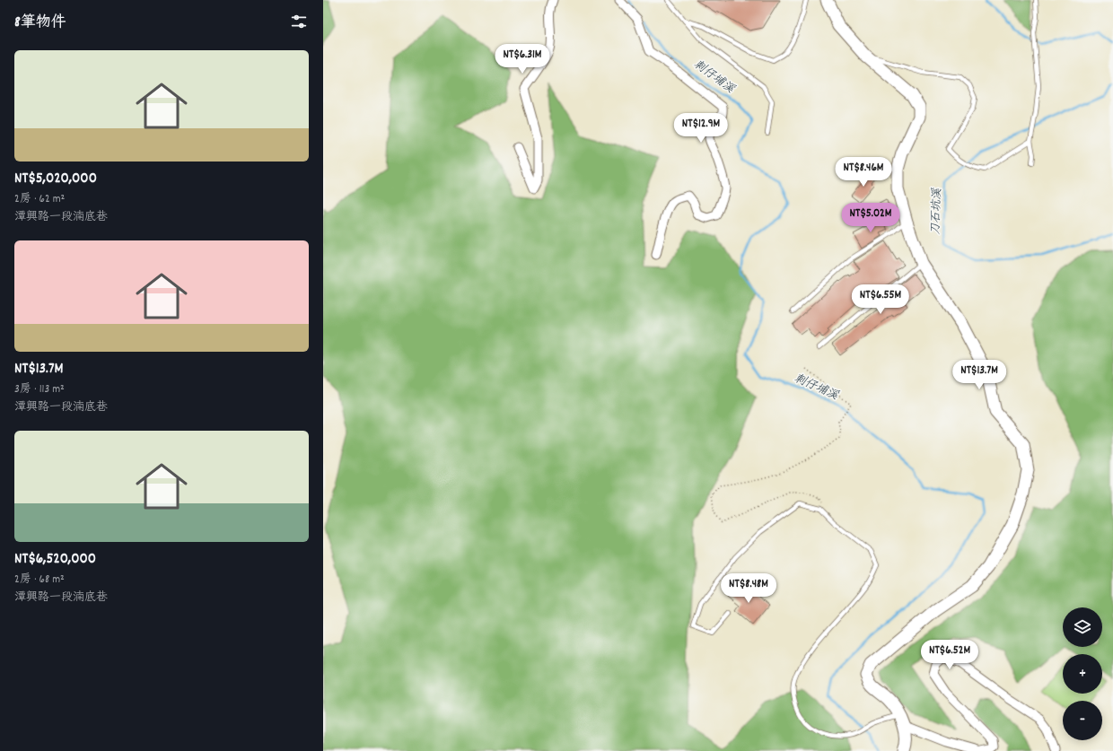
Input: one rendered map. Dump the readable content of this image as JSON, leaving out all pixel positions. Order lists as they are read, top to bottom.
{
  "water": ["刺仔埔溪", "刀石坑溪"],
  "page": {
    "heading": "8筆物件",
    "list": [
      {
        "name": "NT$5,020,000",
        "note": "2房 · 62 m² · 潭興路一段湳底巷"
      },
      {
        "name": "NT$13.7M",
        "note": "3房 · 113 m² · 潭興路一段湳底巷"
      },
      {
        "name": "NT$6,520,000",
        "note": "2房 · 68 m² · 潭興路一段湳底巷"
      }
    ],
    "price": [
      "NT$6.31M",
      "NT$12.9M",
      "NT$8.46M",
      "NT$5.02M",
      "NT$6.55M",
      "NT$13.7M",
      "NT$8.48M",
      "NT$6.52M"
    ],
    "map_buttons": ["+", "−"]
  }
}
